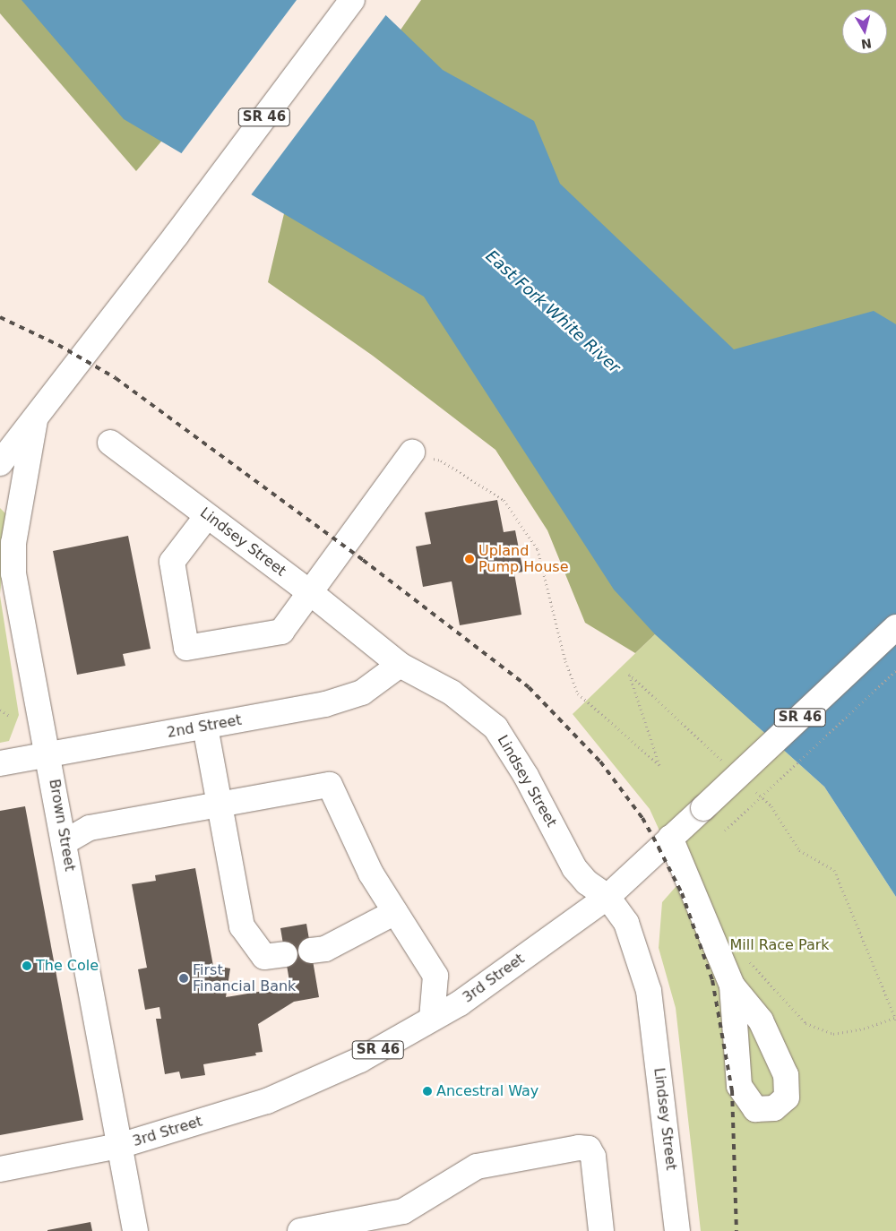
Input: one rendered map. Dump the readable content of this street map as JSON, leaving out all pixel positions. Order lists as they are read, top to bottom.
{
  "streets": {
    "main road": [
      "SR 46",
      "Lindsey Street",
      "2nd Street",
      "Brown Street",
      "3rd Street"
    ]
  },
  "crossings": [
    ["SR 46", "Brown Street"],
    ["Lindsey Street", "2nd Street"],
    ["Lindsey Street", "3rd Street"],
    ["2nd Street", "Brown Street"],
    ["Brown Street", "3rd Street"]
  ],
  "water": ["East Fork White River"],
  "parks": ["Mill Race Park"],
  "places": [
    "Upland Pump House",
    "The Cole",
    "First Financial Bank",
    "Ancestral Way"
  ],
  "north": "bottom"
}
